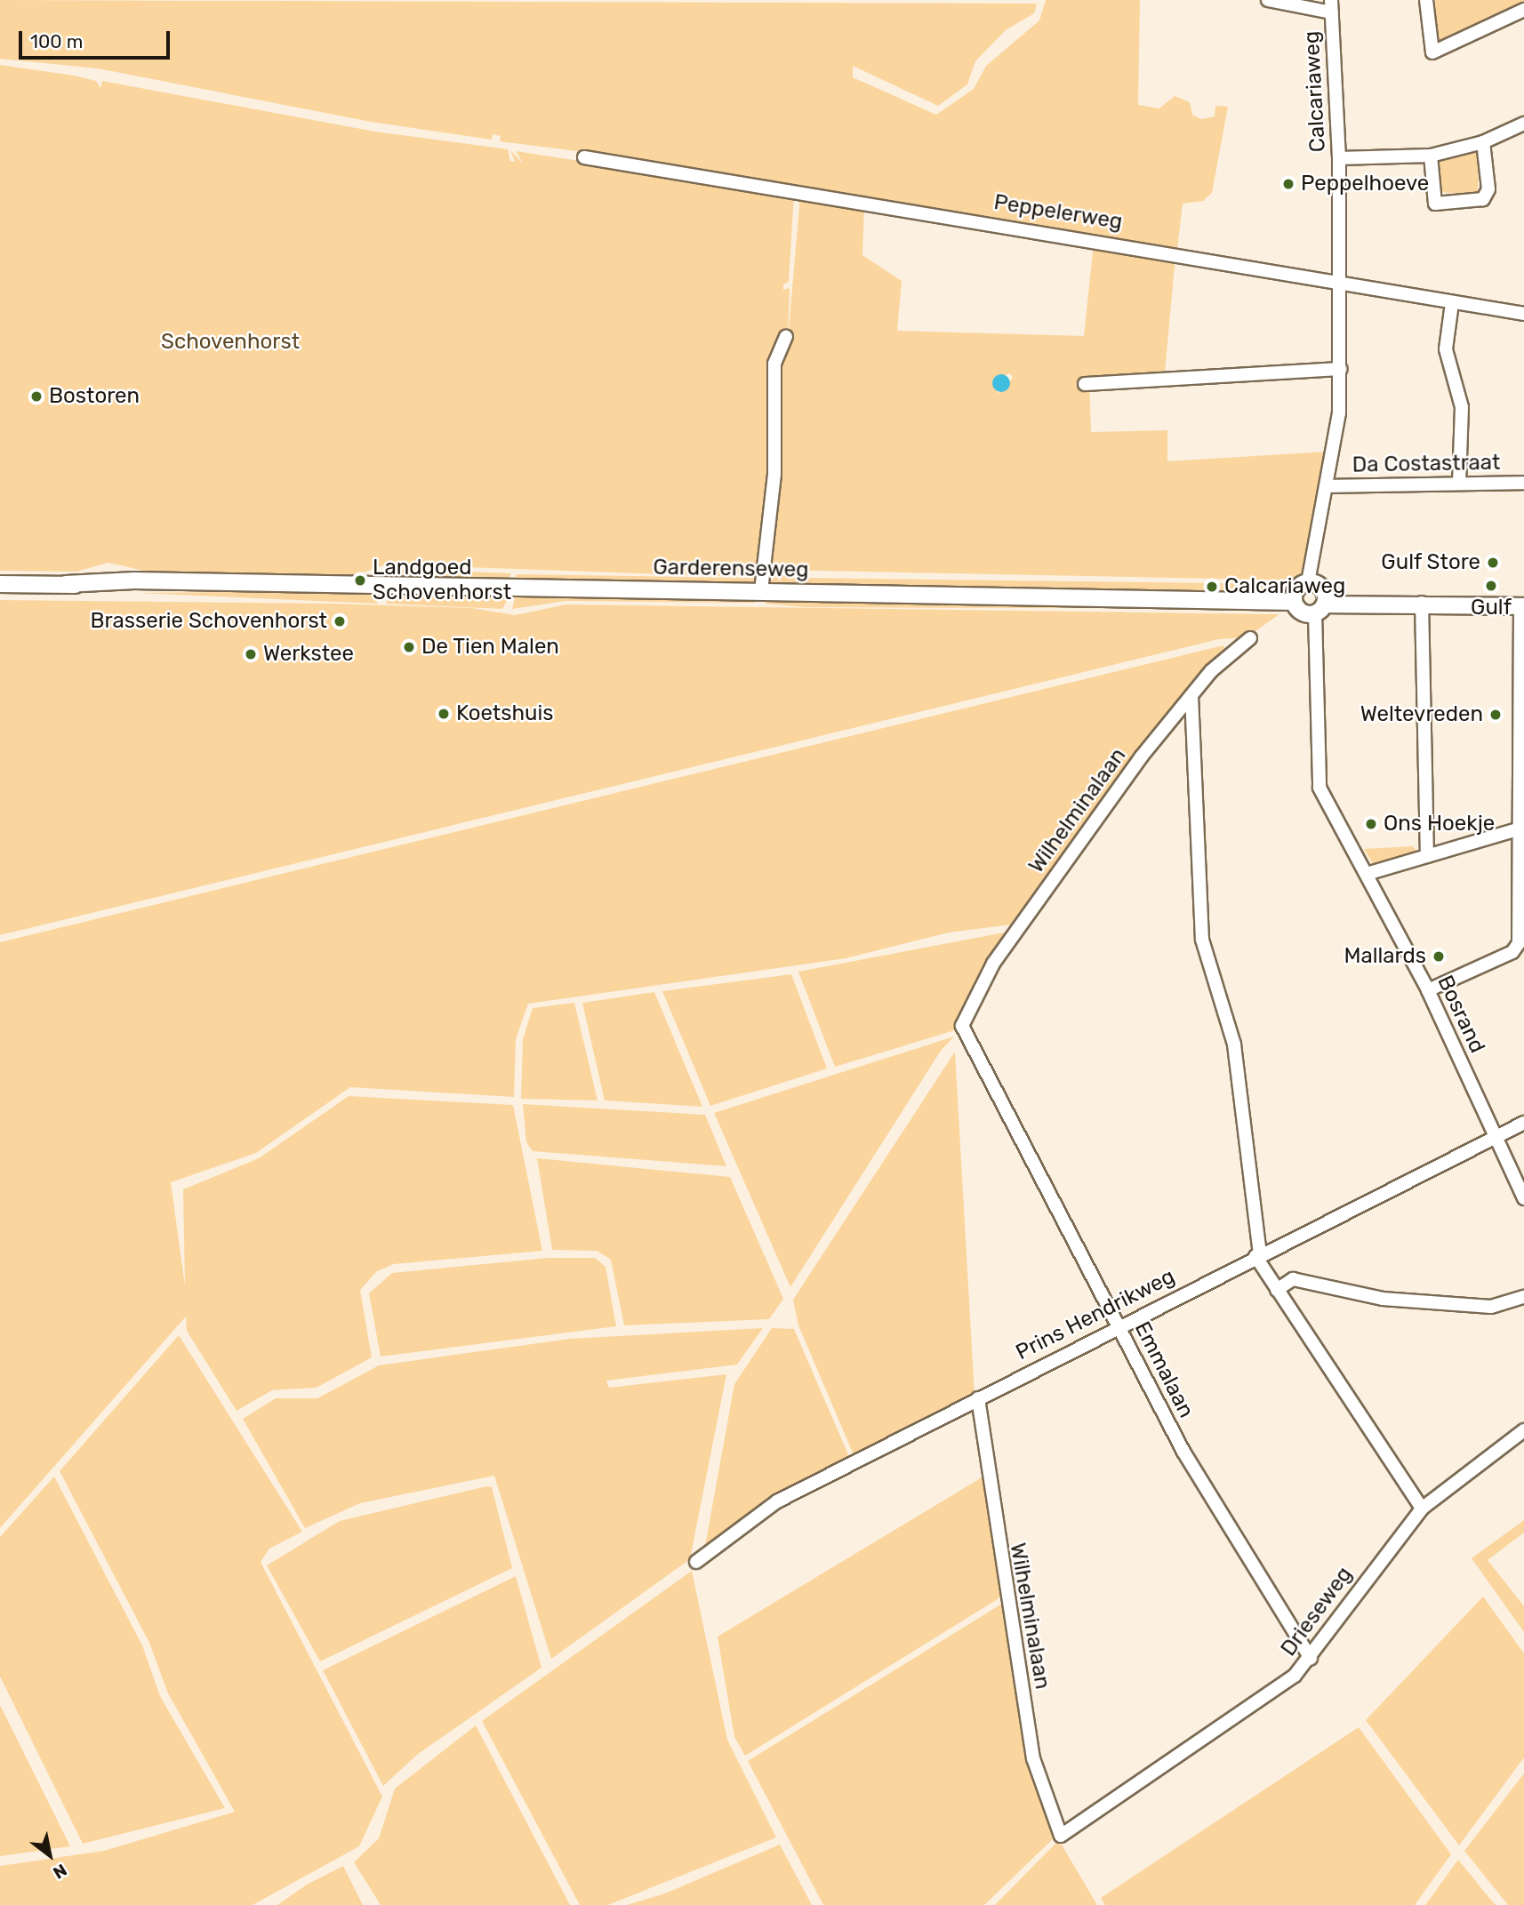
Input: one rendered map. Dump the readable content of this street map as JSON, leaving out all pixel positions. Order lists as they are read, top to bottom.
{
  "streets": {
    "main road": ["Garderenseweg"],
    "street": [
      "Calcariaweg",
      "Peppelerweg",
      "Da Costastraat",
      "Wilhelminalaan",
      "Bosrand",
      "Prins Hendrikweg",
      "Emmalaan",
      "Drieseweg"
    ]
  },
  "crossings": [
    ["Calcariaweg", "Peppelerweg"],
    ["Calcariaweg", "Da Costastraat"],
    ["Calcariaweg", "Bosrand"],
    ["Wilhelminalaan", "Prins Hendrikweg"],
    ["Wilhelminalaan", "Emmalaan"],
    ["Wilhelminalaan", "Drieseweg"],
    ["Bosrand", "Prins Hendrikweg"],
    ["Prins Hendrikweg", "Emmalaan"],
    ["Emmalaan", "Drieseweg"]
  ],
  "parks": ["Schovenhorst"],
  "places": [
    "Peppelhoeve",
    "Bostoren",
    "Gulf Store",
    "Landgoed Schovenhorst",
    "Gulf",
    "Calcariaweg",
    "Brasserie Schovenhorst",
    "De Tien Malen",
    "Werkstee",
    "Koetshuis",
    "Weltevreden",
    "Ons Hoekje",
    "Mallards"
  ],
  "scale_bar": "100 m",
  "north": "bottom right"
}
